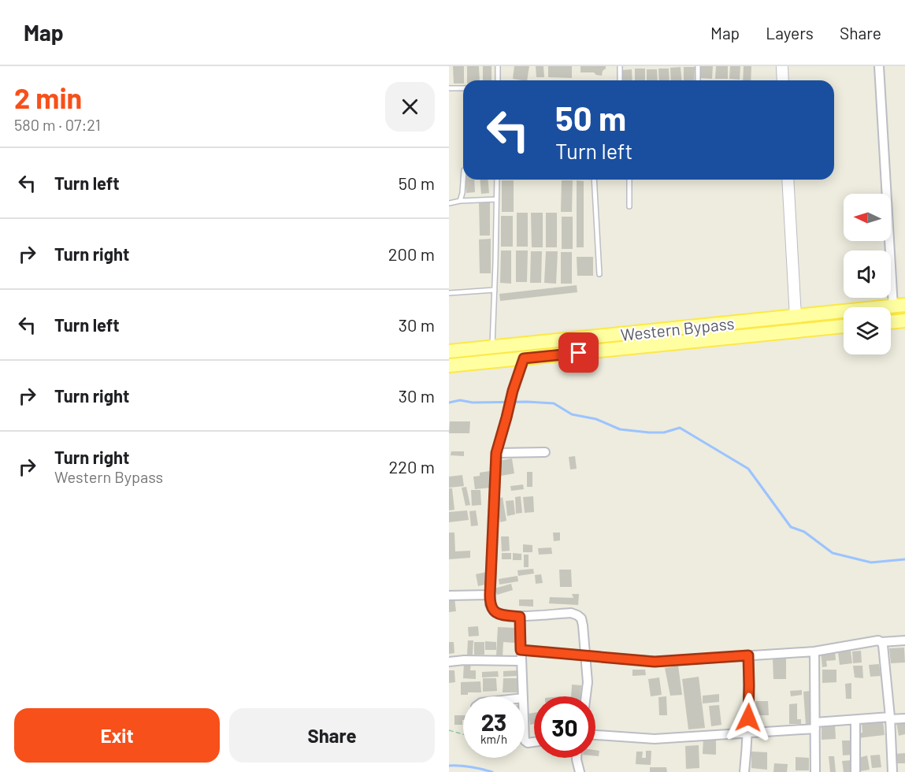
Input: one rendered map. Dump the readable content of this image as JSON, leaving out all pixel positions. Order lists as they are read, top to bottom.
{
  "streets": {
    "main road": ["Western Bypass"]
  },
  "north": "left",
  "page": {
    "header": "Map",
    "nav": ["Map", "Layers", "Share"],
    "heading": ["2 min", "580 m · 07:21"],
    "turn": ["50 m", "Turn left"],
    "list": [
      {
        "name": "Turn left",
        "value": "50 m"
      },
      {
        "name": "Turn right",
        "value": "200 m"
      },
      {
        "name": "Turn left",
        "value": "30 m"
      },
      {
        "name": "Turn right",
        "value": "30 m"
      },
      {
        "name": "Turn right",
        "note": "Western Bypass",
        "value": "220 m"
      }
    ],
    "speed": "23 km/h",
    "limit": "30",
    "buttons": ["Exit", "Share"]
  }
}
